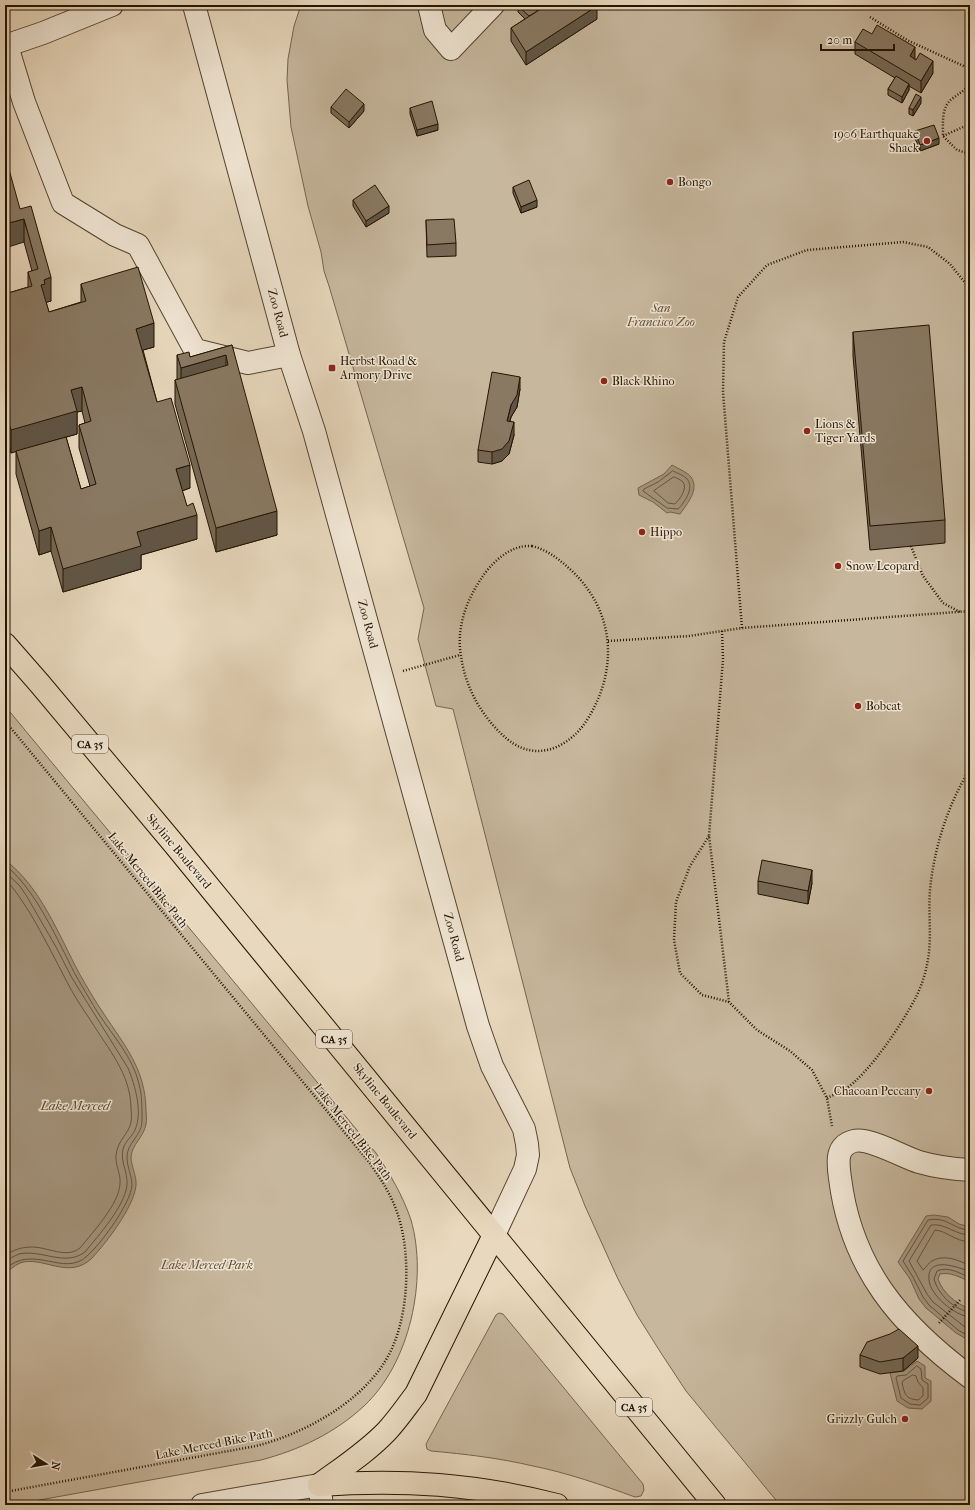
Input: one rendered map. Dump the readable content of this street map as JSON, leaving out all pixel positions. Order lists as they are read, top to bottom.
{
  "streets": {
    "main road": ["CA 35", "Skyline Boulevard"],
    "street": ["Zoo Road"],
    "path": ["Lake Merced Bike Path"]
  },
  "crossings": [
    ["Zoo Road", "Skyline Boulevard"]
  ],
  "water": ["Lake Merced"],
  "parks": ["San Francisco Zoo", "Lake Merced Park"],
  "places": {
    "other": [
      "1906 Earthquake Shack",
      "Bongo",
      "Black Rhino",
      "Lions & Tiger Yards",
      "Hippo",
      "Snow Leopard",
      "Bobcat",
      "Chacoan Peccary",
      "Grizzly Gulch"
    ],
    "transit": ["Herbst Road & Armory Drive"]
  },
  "scale_bar": "20 m",
  "north": "right"
}
